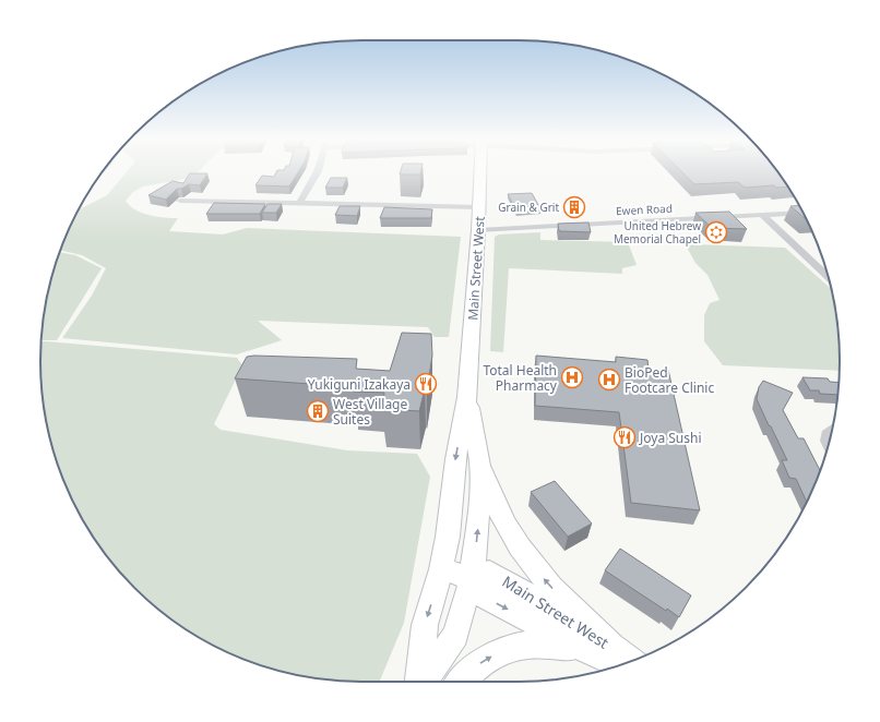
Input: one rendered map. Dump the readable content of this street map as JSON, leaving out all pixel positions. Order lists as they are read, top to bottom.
{
  "streets": {
    "main road": ["Main Street West"],
    "street": ["Ewen Road"]
  },
  "crossings": [
    ["Ewen Road", "Main Street West"]
  ],
  "places": {
    "building": ["Grain & Grit", "West Village Suites"],
    "synagogue": ["United Hebrew Memorial Chapel"],
    "hospital": ["Total Health Pharmacy", "BioPed Footcare Clinic"],
    "restaurant": ["Yukiguni Izakaya", "Joya Sushi"]
  }
}
